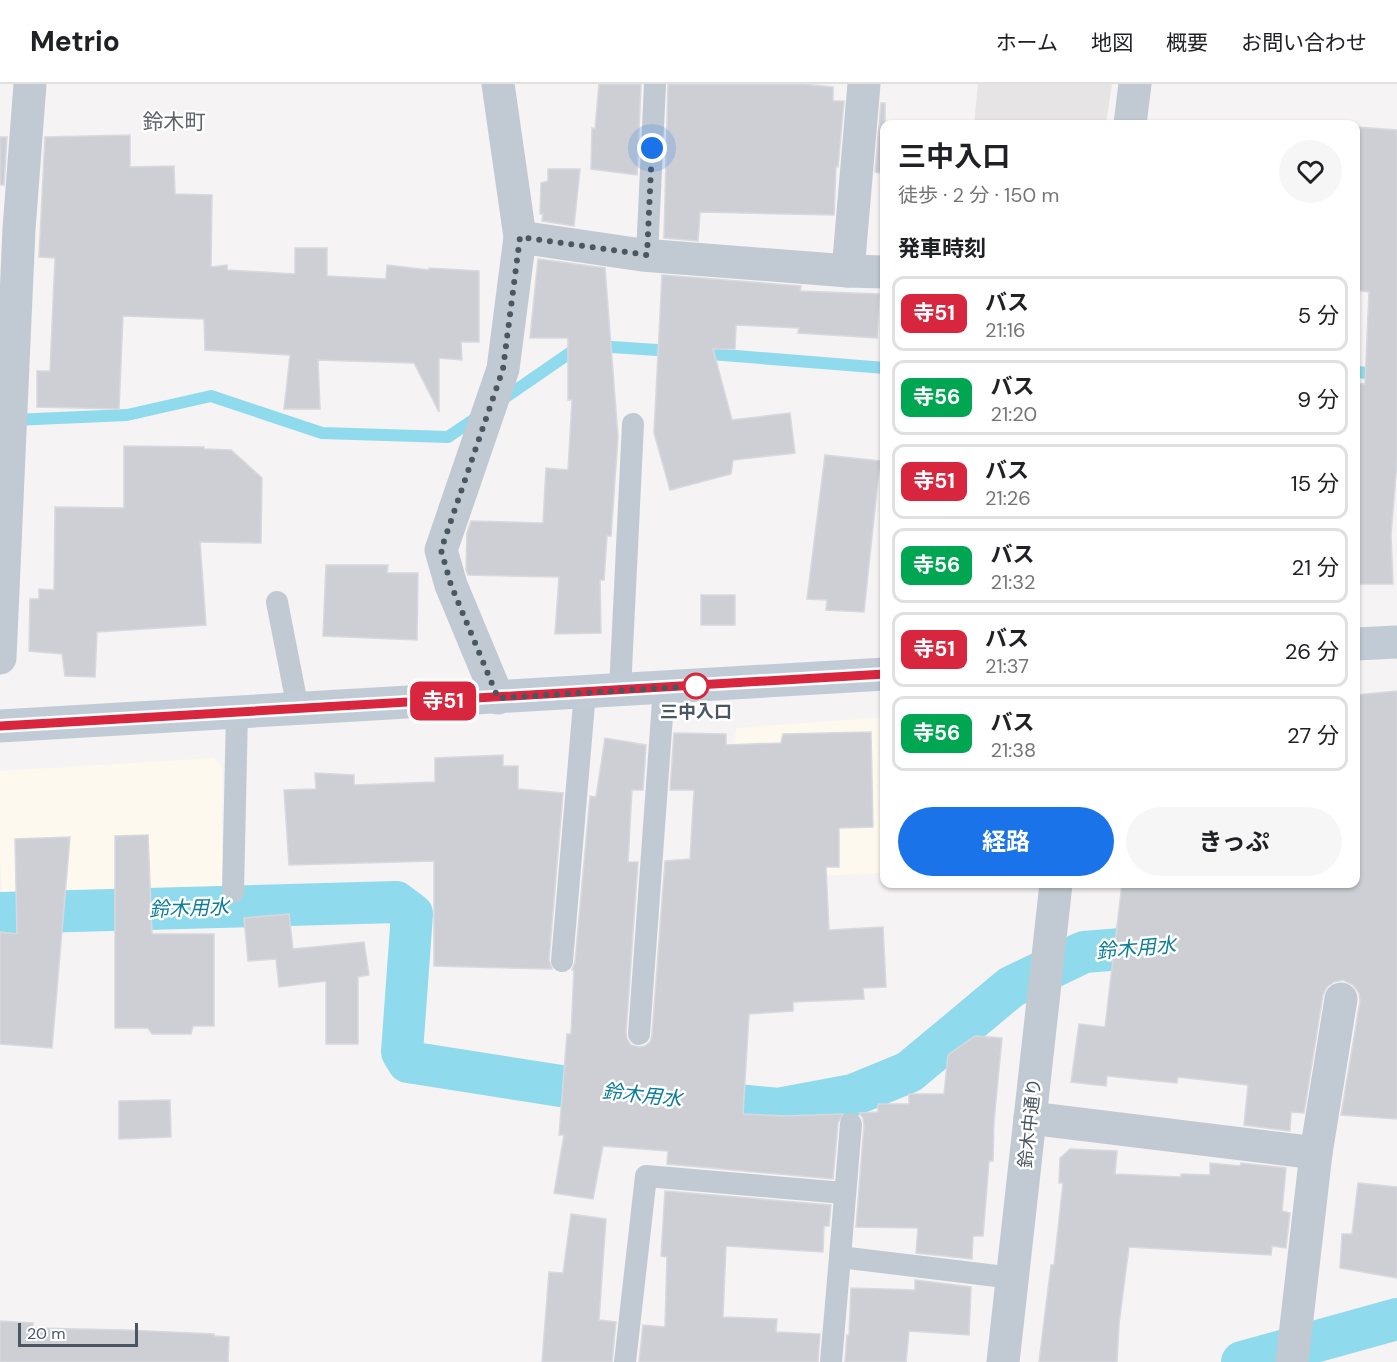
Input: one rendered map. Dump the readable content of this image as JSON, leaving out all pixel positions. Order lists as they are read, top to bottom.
{
  "streets": {
    "street": ["鈴木中通り"]
  },
  "districts": ["鈴木町"],
  "water": ["鈴木用水"],
  "places": ["三中入口"],
  "lines": ["bus line 寺51"],
  "scale_bar": "20 m",
  "page": {
    "header": "Metrio",
    "nav": [
      "ホーム",
      "地図",
      "概要",
      "お問い合わせ"
    ],
    "on_map": "寺51",
    "heading": [
      ["三中入口", "徒歩 · 2 分 · 150 m"],
      "発車時刻"
    ],
    "list": [
      {
        "mark": "寺51",
        "name": "バス",
        "note": "21:16",
        "value": "5 分"
      },
      {
        "mark": "寺56",
        "name": "バス",
        "note": "21:20",
        "value": "9 分"
      },
      {
        "mark": "寺51",
        "name": "バス",
        "note": "21:26",
        "value": "15 分"
      },
      {
        "mark": "寺56",
        "name": "バス",
        "note": "21:32",
        "value": "21 分"
      },
      {
        "mark": "寺51",
        "name": "バス",
        "note": "21:37",
        "value": "26 分"
      },
      {
        "mark": "寺56",
        "name": "バス",
        "note": "21:38",
        "value": "27 分"
      }
    ],
    "buttons": ["経路", "きっぷ"],
    "scale": "20 m"
  }
}
